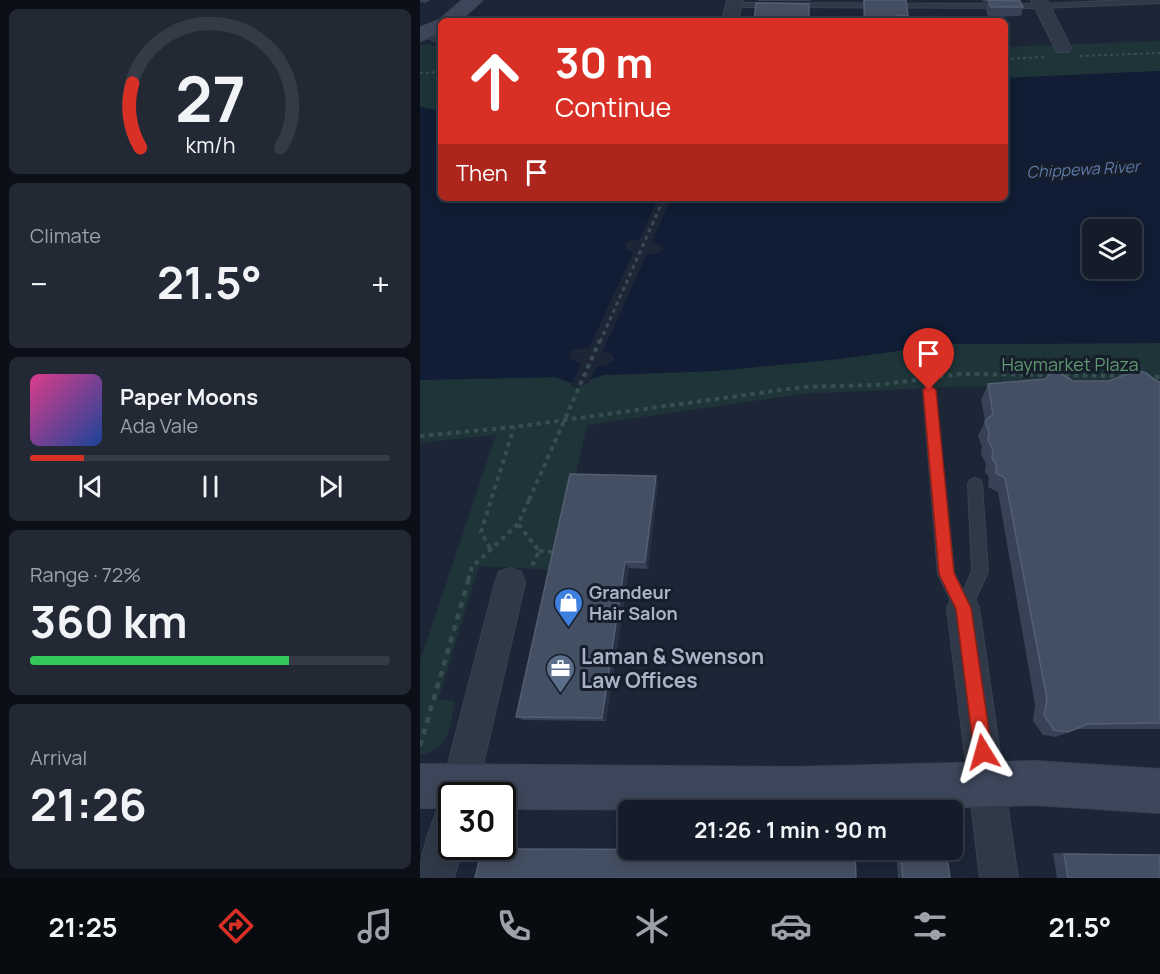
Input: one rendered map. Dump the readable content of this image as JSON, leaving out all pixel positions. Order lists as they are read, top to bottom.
{
  "water": ["Chippewa River"],
  "parks": ["Haymarket Plaza"],
  "places": {
    "shop": ["Grandeur Hair Salon"],
    "office": ["Laman & Swenson Law Offices"]
  },
  "page": {
    "turn": ["30 m", "Continue"],
    "then": "Then",
    "tile": [
      "Climate",
      ["Range · 72%", "360 km"],
      ["Arrival", "21:26"]
    ],
    "heat": ["−", "21.5°", "+"],
    "song": ["Paper Moons", "Ada Vale"],
    "limit": "30",
    "trip": "21:26 · 1 min · 90 m",
    "tabs": ["21:25", "21.5°"],
    "gauge": ["27", "km/h"]
  }
}
